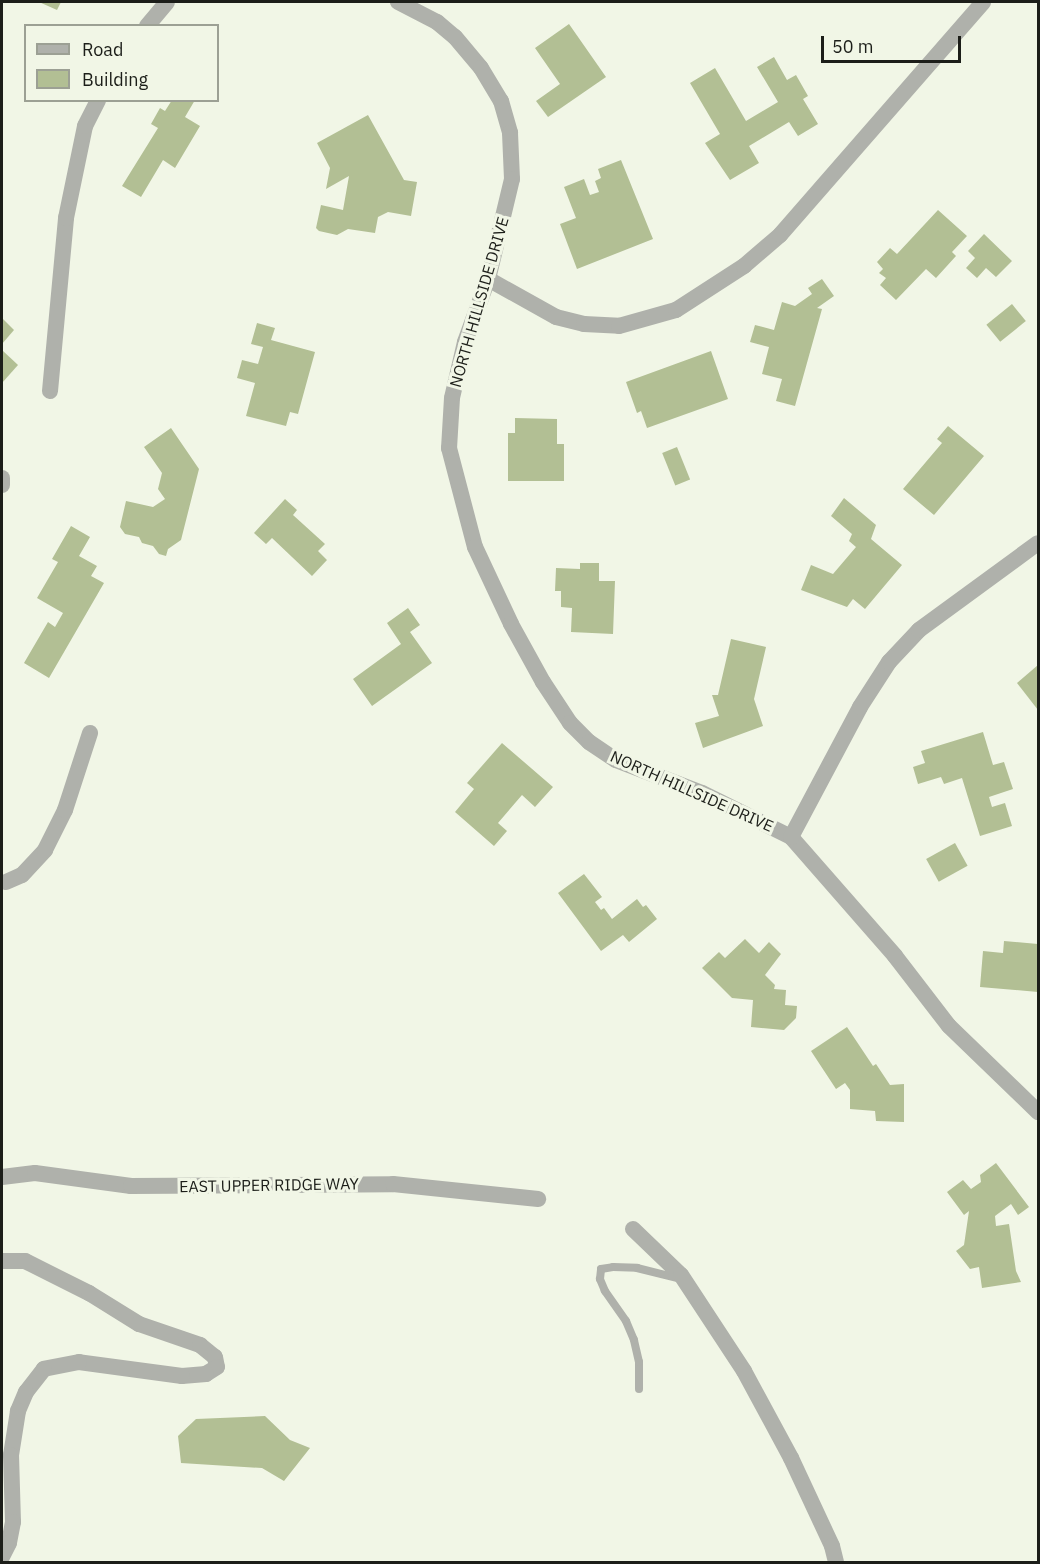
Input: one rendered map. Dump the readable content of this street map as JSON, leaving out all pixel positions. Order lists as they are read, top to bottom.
{
  "streets": {
    "street": ["NORTH HILLSIDE DRIVE", "EAST UPPER RIDGE WAY"]
  },
  "legend": ["Road", "Building"],
  "scale_bar": "50 m"
}
